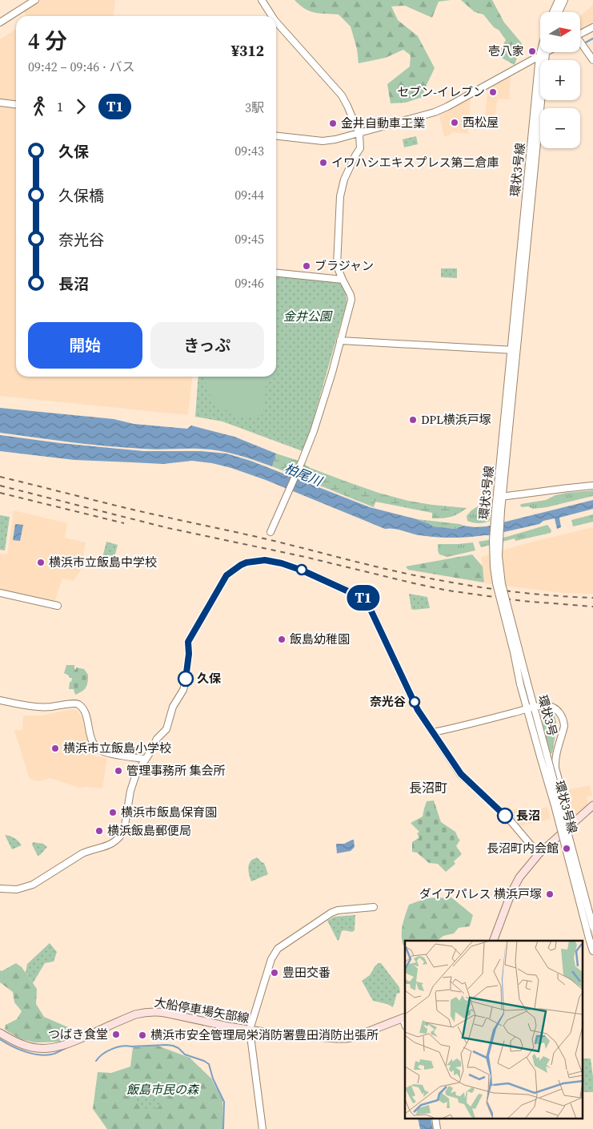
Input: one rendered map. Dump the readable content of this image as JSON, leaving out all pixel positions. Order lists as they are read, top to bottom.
{
  "streets": {
    "main road": ["大船停車場矢部線"],
    "street": ["環状3号線", "環状3号"]
  },
  "crossings": [
    ["環状3号線", "環状3号"]
  ],
  "districts": ["長沼町"],
  "water": ["柏尾川"],
  "parks": ["金井公園", "飯島市民の森"],
  "places": [
    "壱八家",
    "セブン-イレブン",
    "西松屋",
    "金井自動車工業",
    "イワハシエキスプレス第二倉庫",
    "ブラジャン",
    "DPL横浜戸塚",
    "横浜市立飯島中学校",
    "飯島幼稚園",
    "久保",
    "奈光谷",
    "横浜市立飯島小学校",
    "管理事務所 集会所",
    "横浜市飯島保育園",
    "長沼",
    "横浜飯島郵便局",
    "長沼町内会館",
    "ダイアパレス 横浜戸塚",
    "豊田交番",
    "つばき食堂",
    "横浜市安全管理局栄消防署豊田消防出張所"
  ],
  "lines": ["bus line T1"],
  "north": "right",
  "page": {
    "on_map": "T1",
    "map_buttons": ["+", "−"],
    "heading": ["4 分", "09:42 – 09:46 · バス", "¥312"],
    "legs": ["1", "T1", "3駅"],
    "list": [
      {
        "name": "久保",
        "value": "09:43"
      },
      {
        "name": "久保橋",
        "value": "09:44"
      },
      {
        "name": "奈光谷",
        "value": "09:45"
      },
      {
        "name": "長沼",
        "value": "09:46"
      }
    ],
    "buttons": ["開始", "きっぷ"]
  }
}
